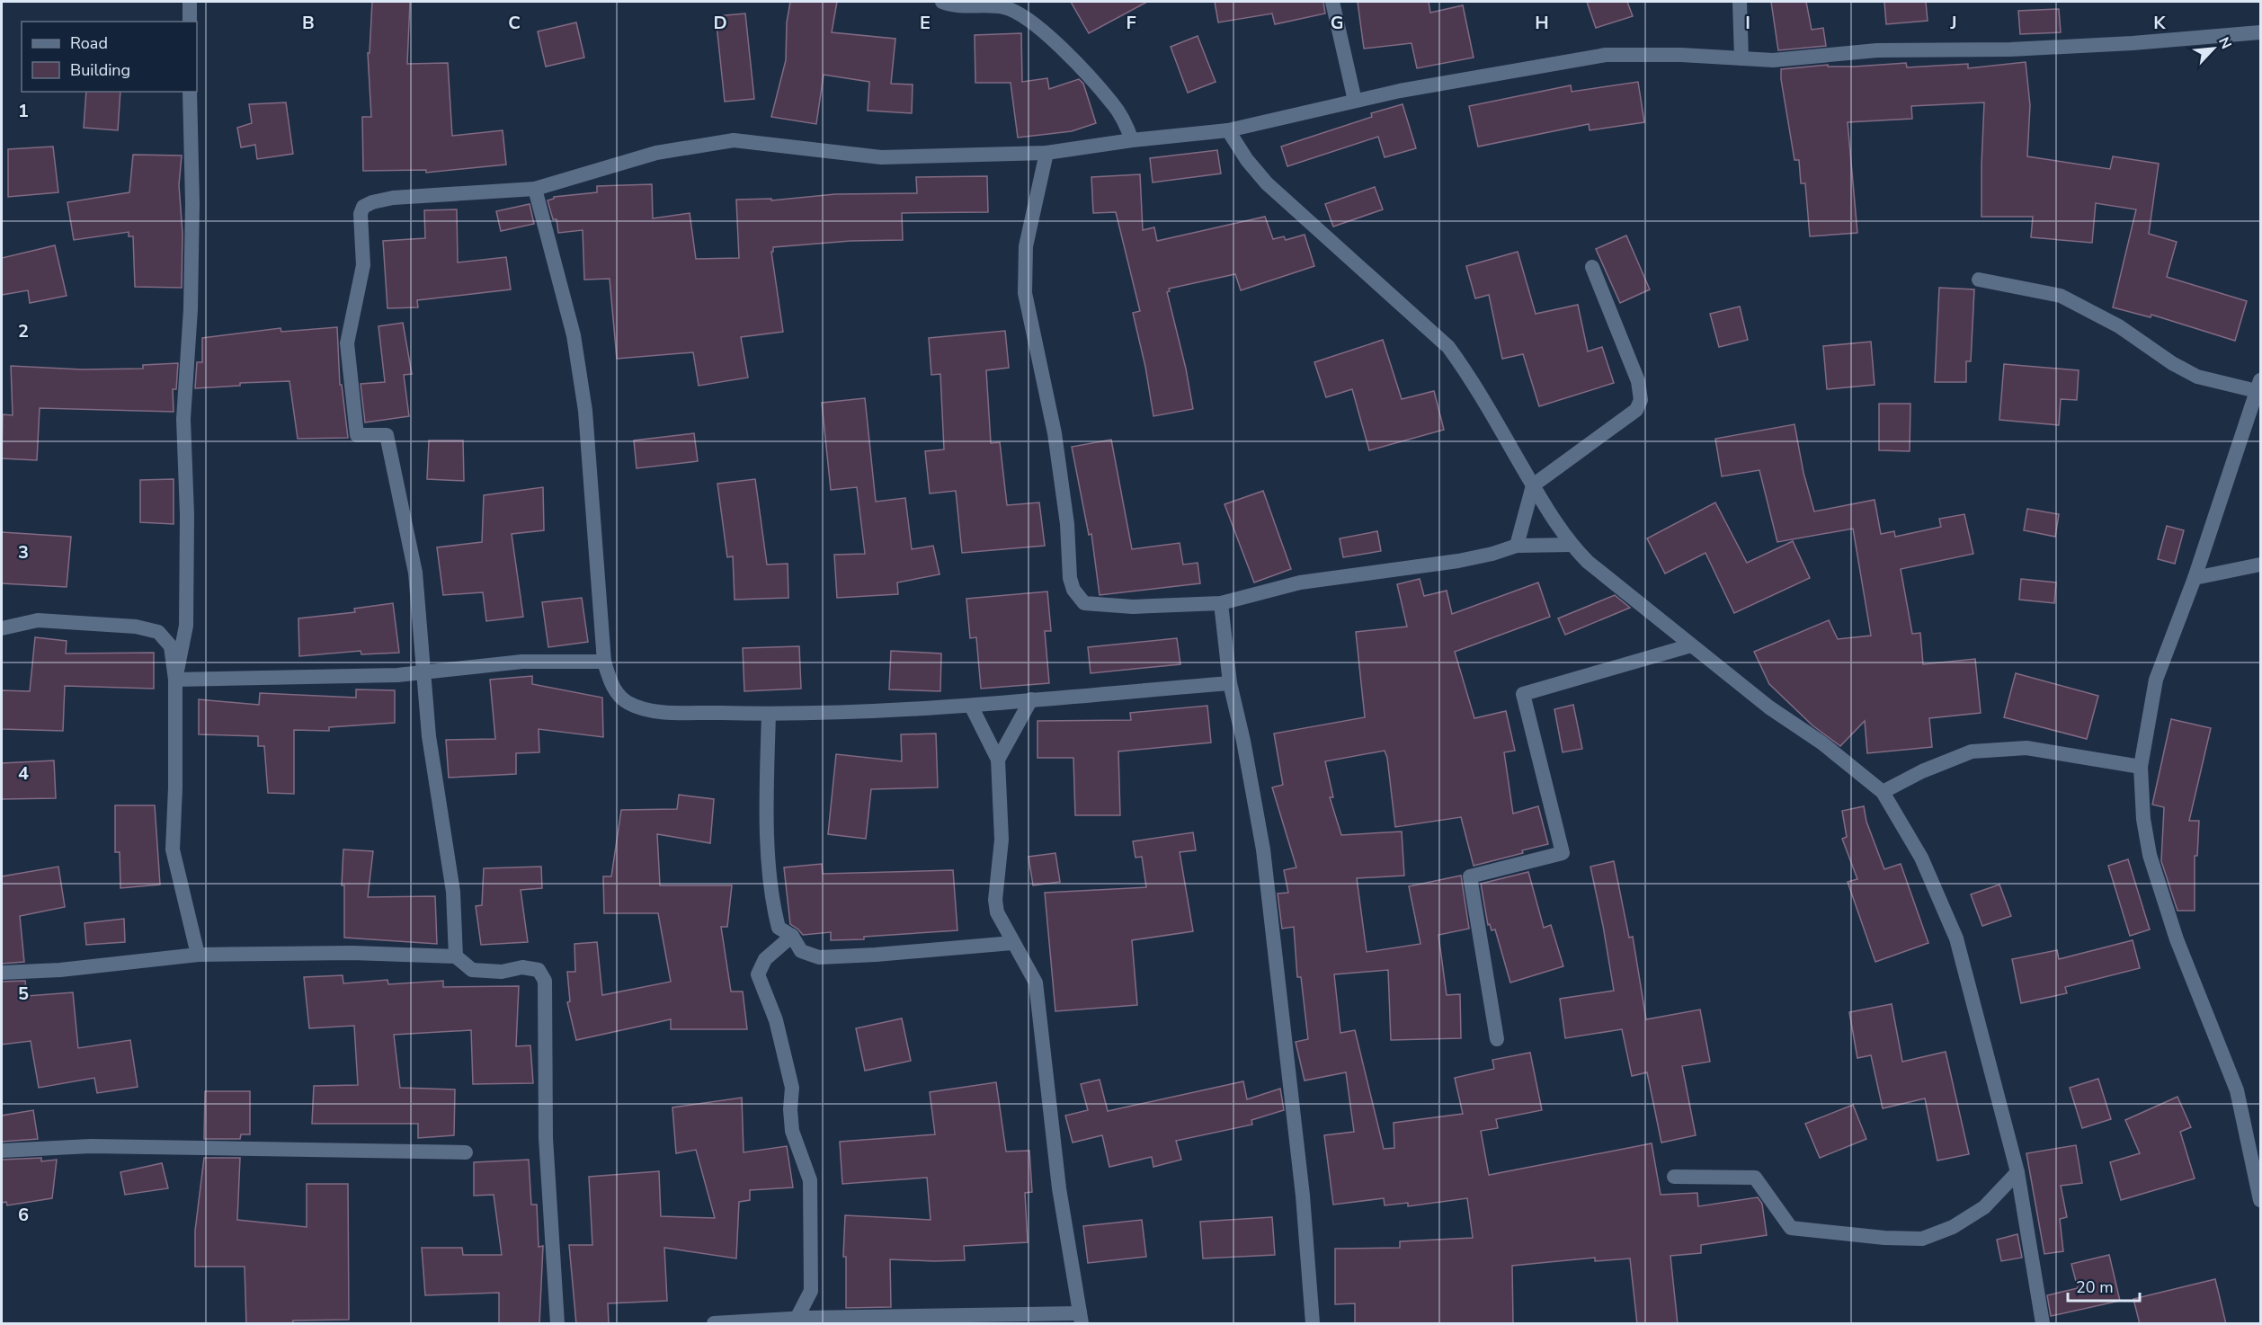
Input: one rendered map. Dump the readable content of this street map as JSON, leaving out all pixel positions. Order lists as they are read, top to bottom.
{
  "legend": ["Road", "Building"],
  "scale_bar": "20 m",
  "north": "top right",
  "grid": {
    "columns": [
      "B",
      "C",
      "D",
      "E",
      "F",
      "G",
      "H",
      "I",
      "J",
      "K"
    ],
    "rows": [
      "1",
      "2",
      "3",
      "4",
      "5",
      "6"
    ]
  }
}
